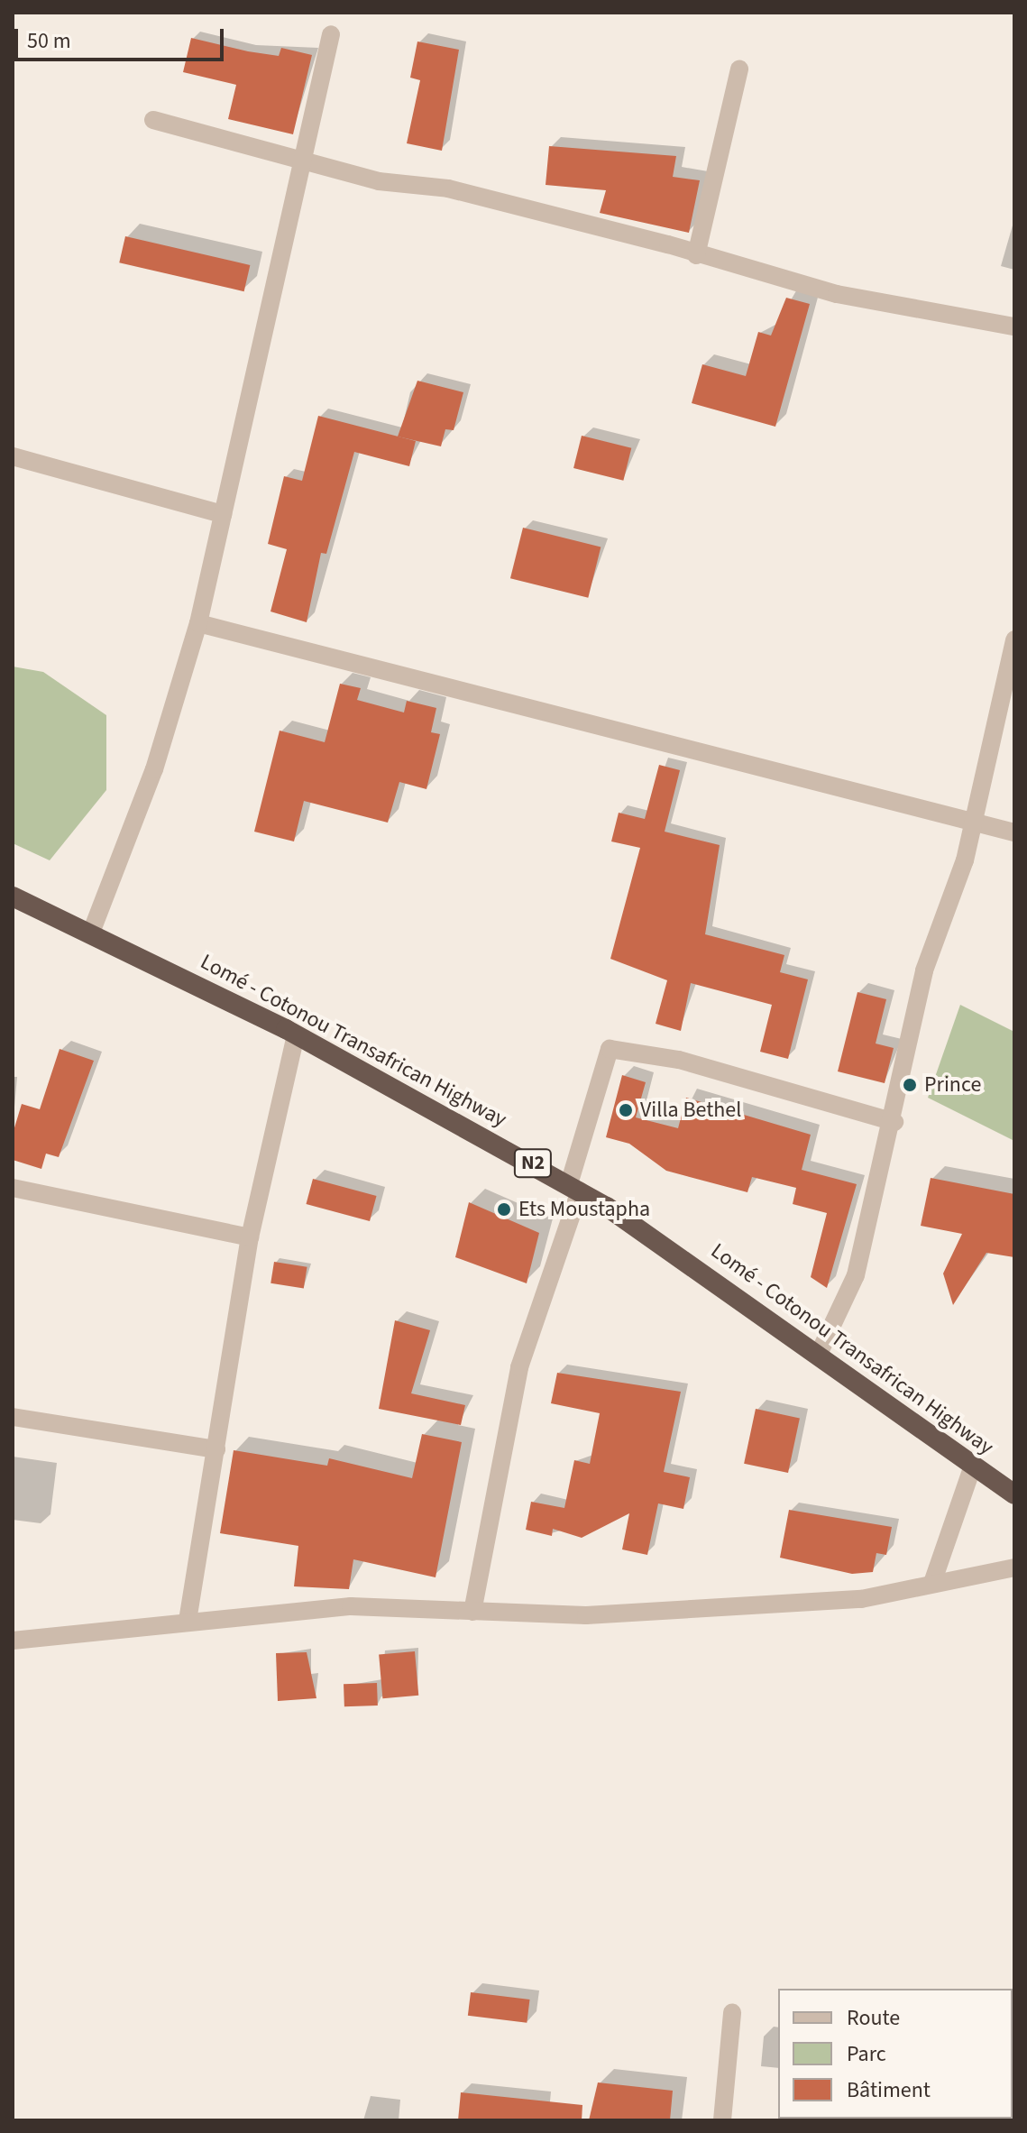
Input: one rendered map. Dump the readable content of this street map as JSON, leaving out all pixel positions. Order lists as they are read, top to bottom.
{
  "streets": {
    "highway": ["Lomé - Cotonou Transafrican Highway", "N2"]
  },
  "places": ["Prince", "Villa Bethel", "Ets Moustapha"],
  "legend": ["Route", "Parc", "Bâtiment"],
  "scale_bar": "50 m"
}
